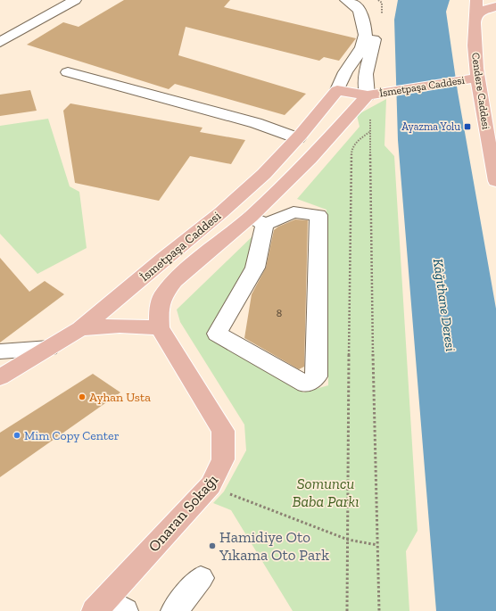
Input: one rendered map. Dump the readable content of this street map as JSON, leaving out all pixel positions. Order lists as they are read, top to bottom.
{
  "streets": {
    "main road": ["İsmetpaşa Caddesi", "Cendere Caddesi", "Onaran Sokağı"]
  },
  "crossings": [
    ["İsmetpaşa Caddesi", "Cendere Caddesi"]
  ],
  "water": ["Kâğıthane Deresi"],
  "parks": ["Somuncu Baba Parkı"],
  "places": {
    "transit": ["Ayazma Yolu"],
    "other": ["Ayhan Usta", "Mim Copy Center", "Hamidiye Oto Yıkama Oto Park"]
  },
  "house_numbers": ["8"]
}
